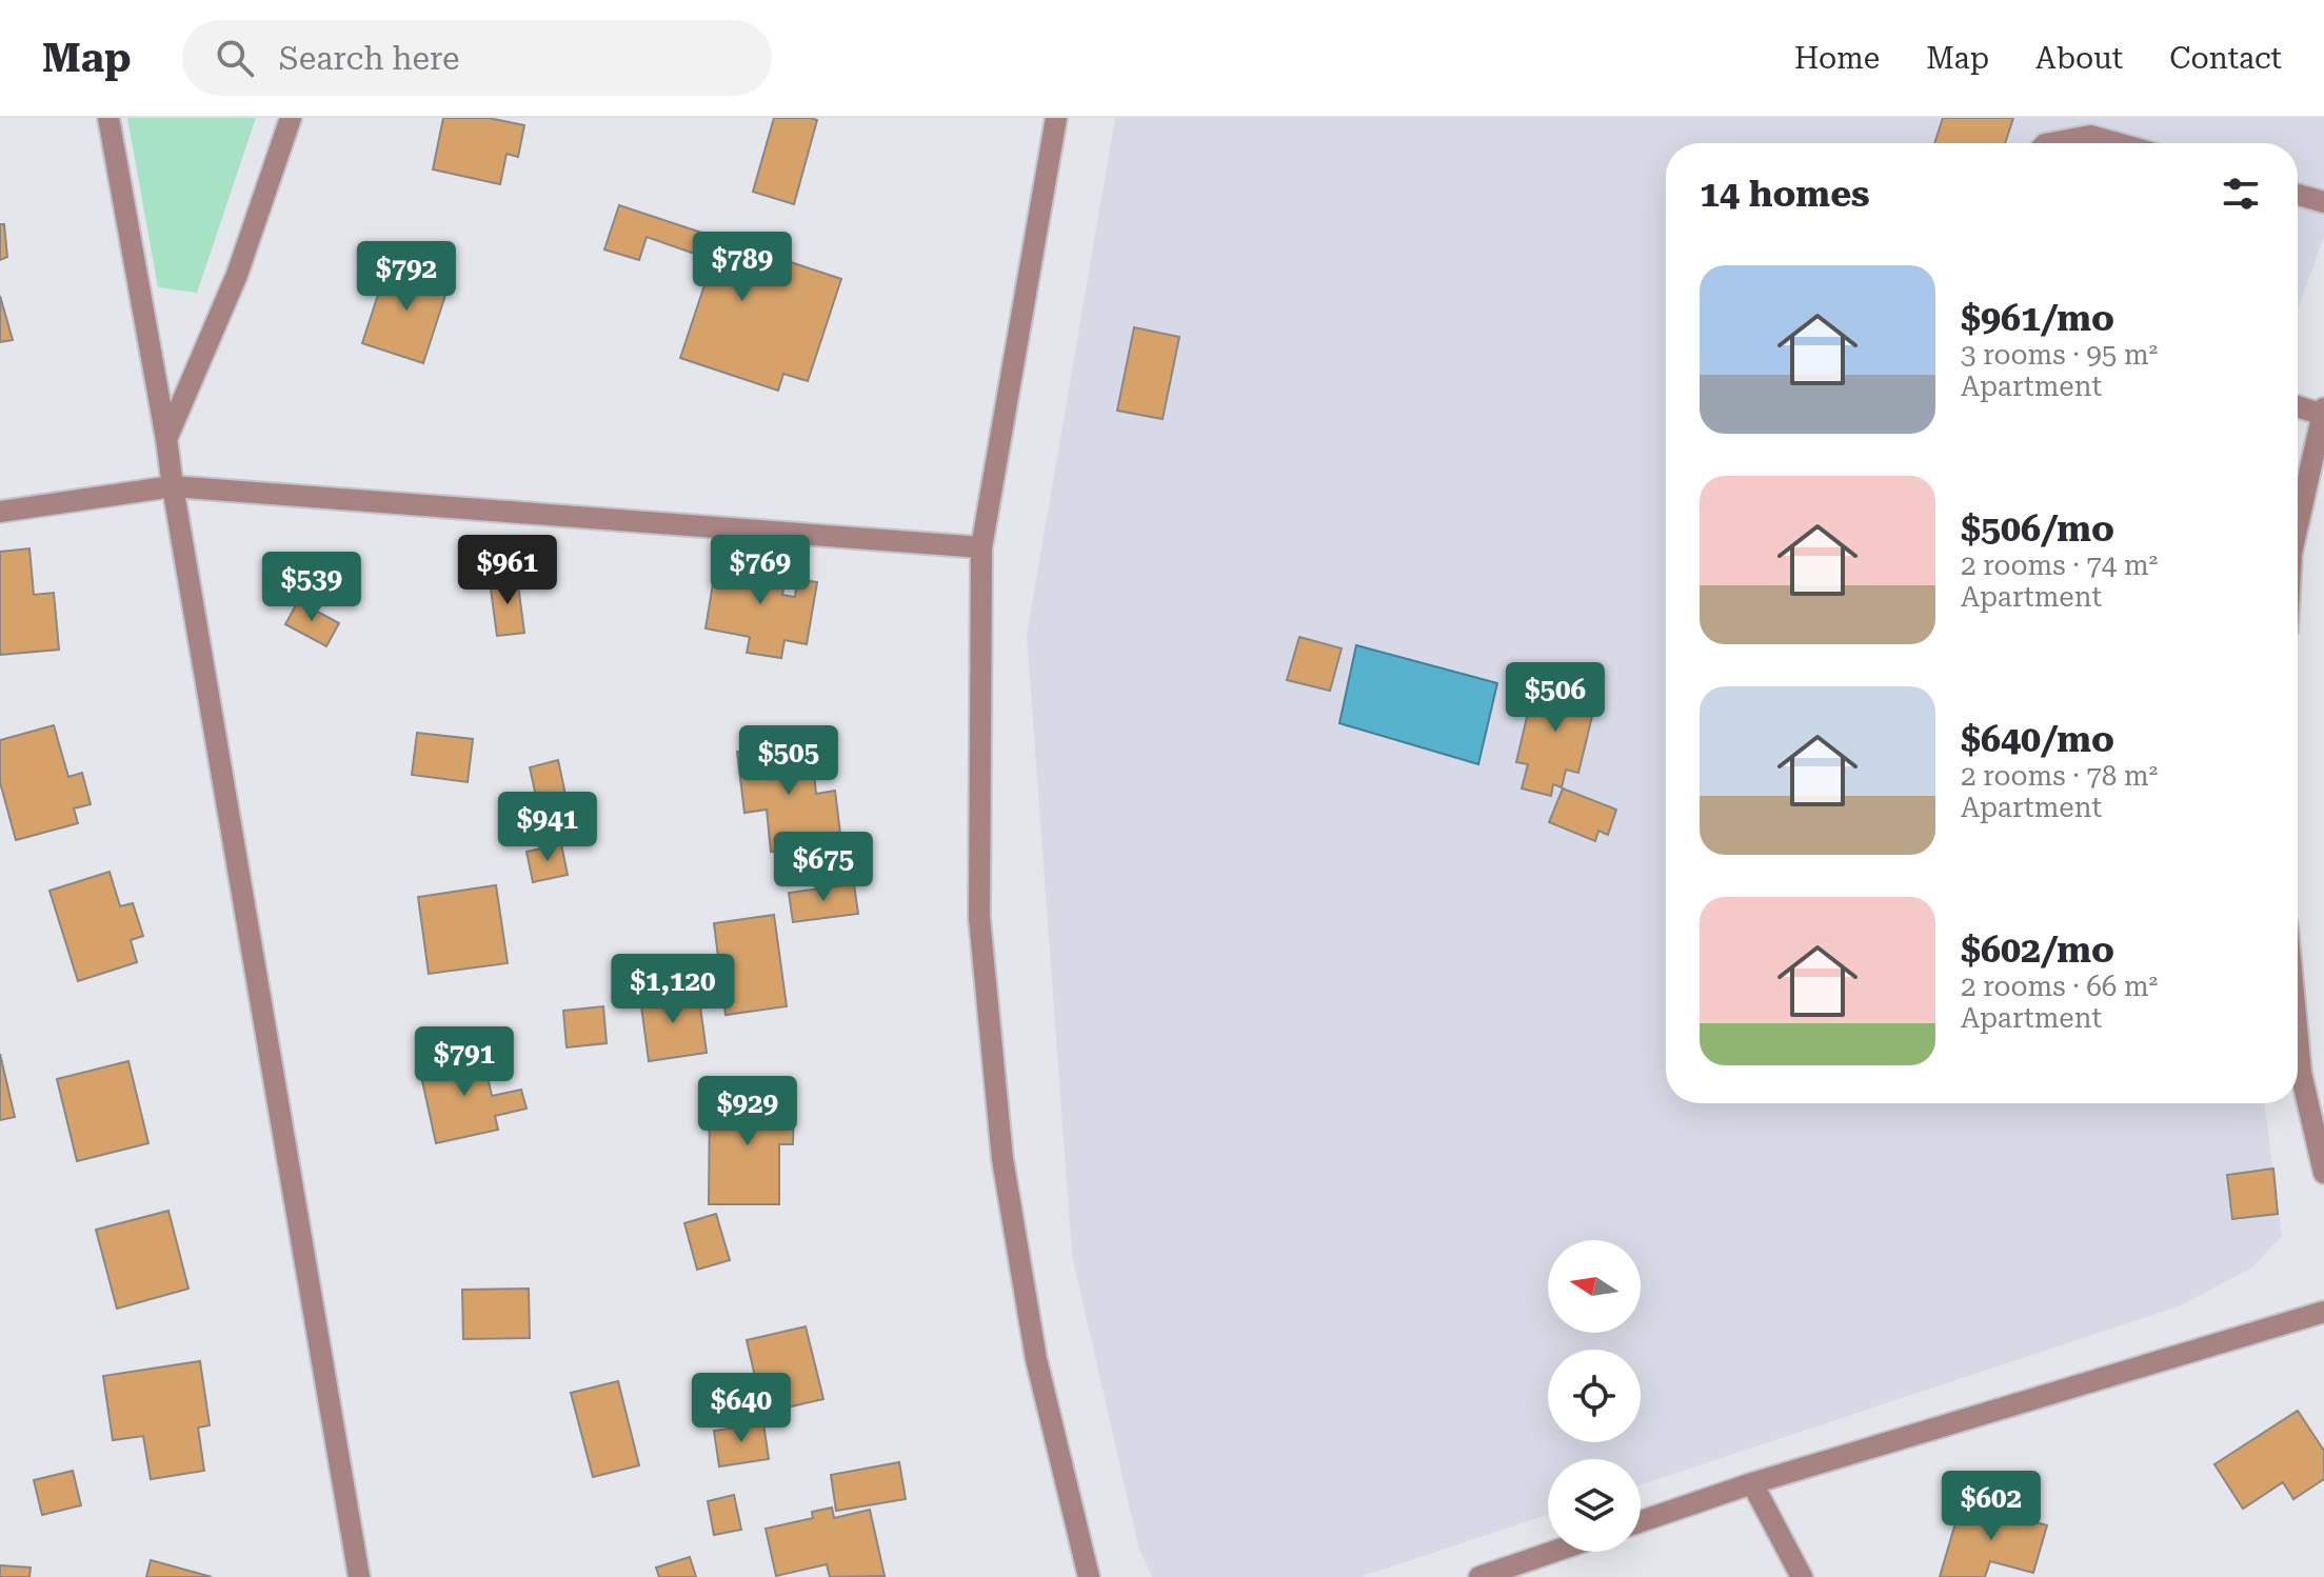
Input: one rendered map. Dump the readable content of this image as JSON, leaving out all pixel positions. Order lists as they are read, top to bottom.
{
  "north": "left",
  "page": {
    "header": "Map",
    "search": "Search here",
    "nav": [
      "Home",
      "Map",
      "About",
      "Contact"
    ],
    "heading": "14 homes",
    "price": [
      "$789",
      "$792",
      "$961",
      "$769",
      "$539",
      "$506",
      "$505",
      "$941",
      "$675",
      "$1,120",
      "$791",
      "$929",
      "$640",
      "$602"
    ],
    "list": [
      {
        "name": "$961/mo",
        "note": "3 rooms · 95 m² · Apartment"
      },
      {
        "name": "$506/mo",
        "note": "2 rooms · 74 m² · Apartment"
      },
      {
        "name": "$640/mo",
        "note": "2 rooms · 78 m² · Apartment"
      },
      {
        "name": "$602/mo",
        "note": "2 rooms · 66 m² · Apartment"
      }
    ]
  }
}
